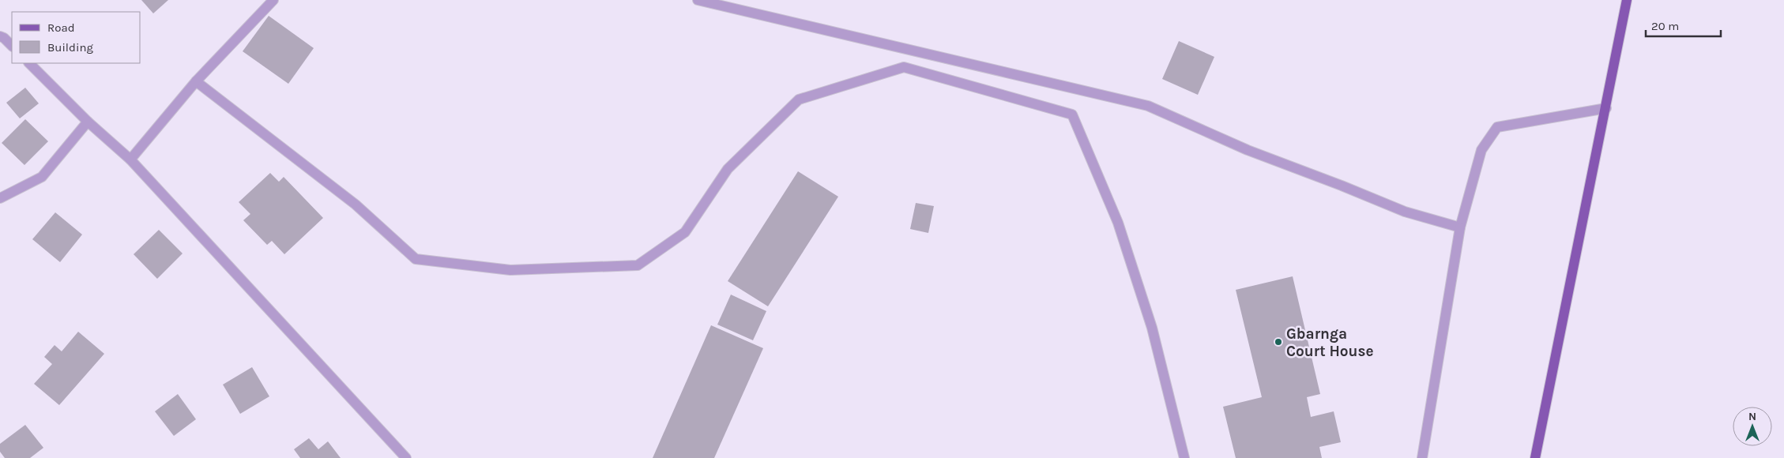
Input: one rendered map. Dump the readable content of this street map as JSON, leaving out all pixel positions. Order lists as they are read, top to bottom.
{
  "places": ["Gbarnga Court House"],
  "legend": ["Road", "Building"],
  "scale_bar": "20 m",
  "north": "top"
}
